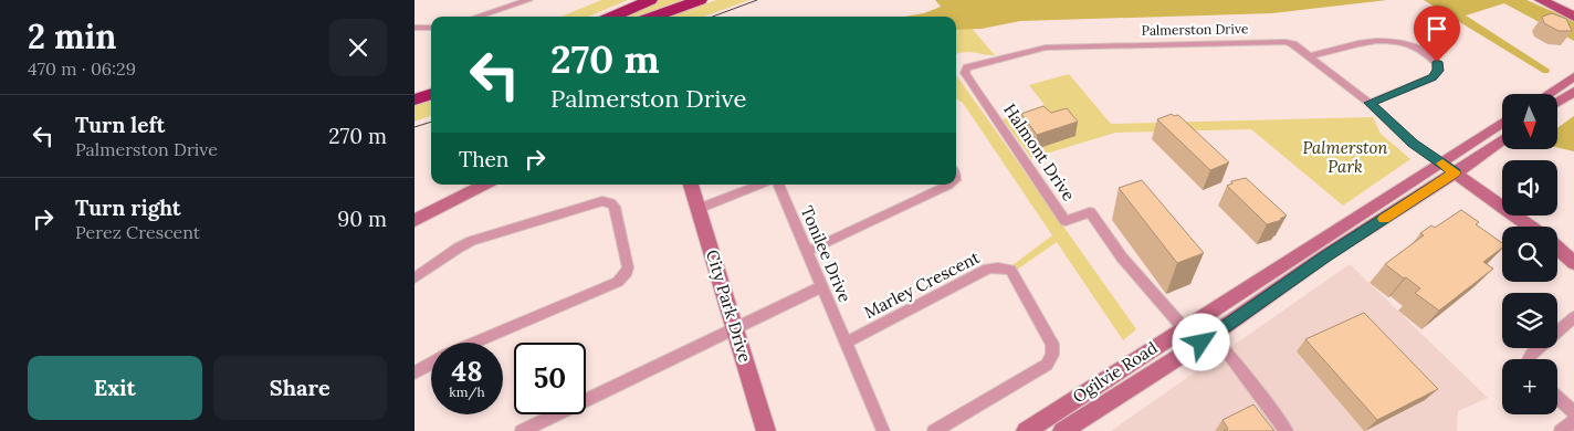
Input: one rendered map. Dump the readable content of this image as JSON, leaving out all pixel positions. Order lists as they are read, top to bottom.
{
  "streets": {
    "main road": ["City Park Drive", "Ogilvie Road"],
    "street": [
      "Palmerston Drive",
      "Halmont Drive",
      "Tonilee Drive",
      "Marley Crescent"
    ]
  },
  "crossings": [
    ["Palmerston Drive", "Halmont Drive"],
    ["Palmerston Drive", "Ogilvie Road"],
    ["Halmont Drive", "Ogilvie Road"],
    ["Tonilee Drive", "Marley Crescent"]
  ],
  "parks": ["Palmerston Park"],
  "north": "bottom",
  "page": {
    "heading": ["2 min", "470 m · 06:29"],
    "turn": ["270 m", "Palmerston Drive"],
    "list": [
      {
        "name": "Turn left",
        "note": "Palmerston Drive",
        "value": "270 m"
      },
      {
        "name": "Turn right",
        "note": "Perez Crescent",
        "value": "90 m"
      }
    ],
    "map_buttons": "+",
    "then": "Then",
    "speed": "48 km/h",
    "limit": "50",
    "buttons": ["Exit", "Share"]
  }
}
